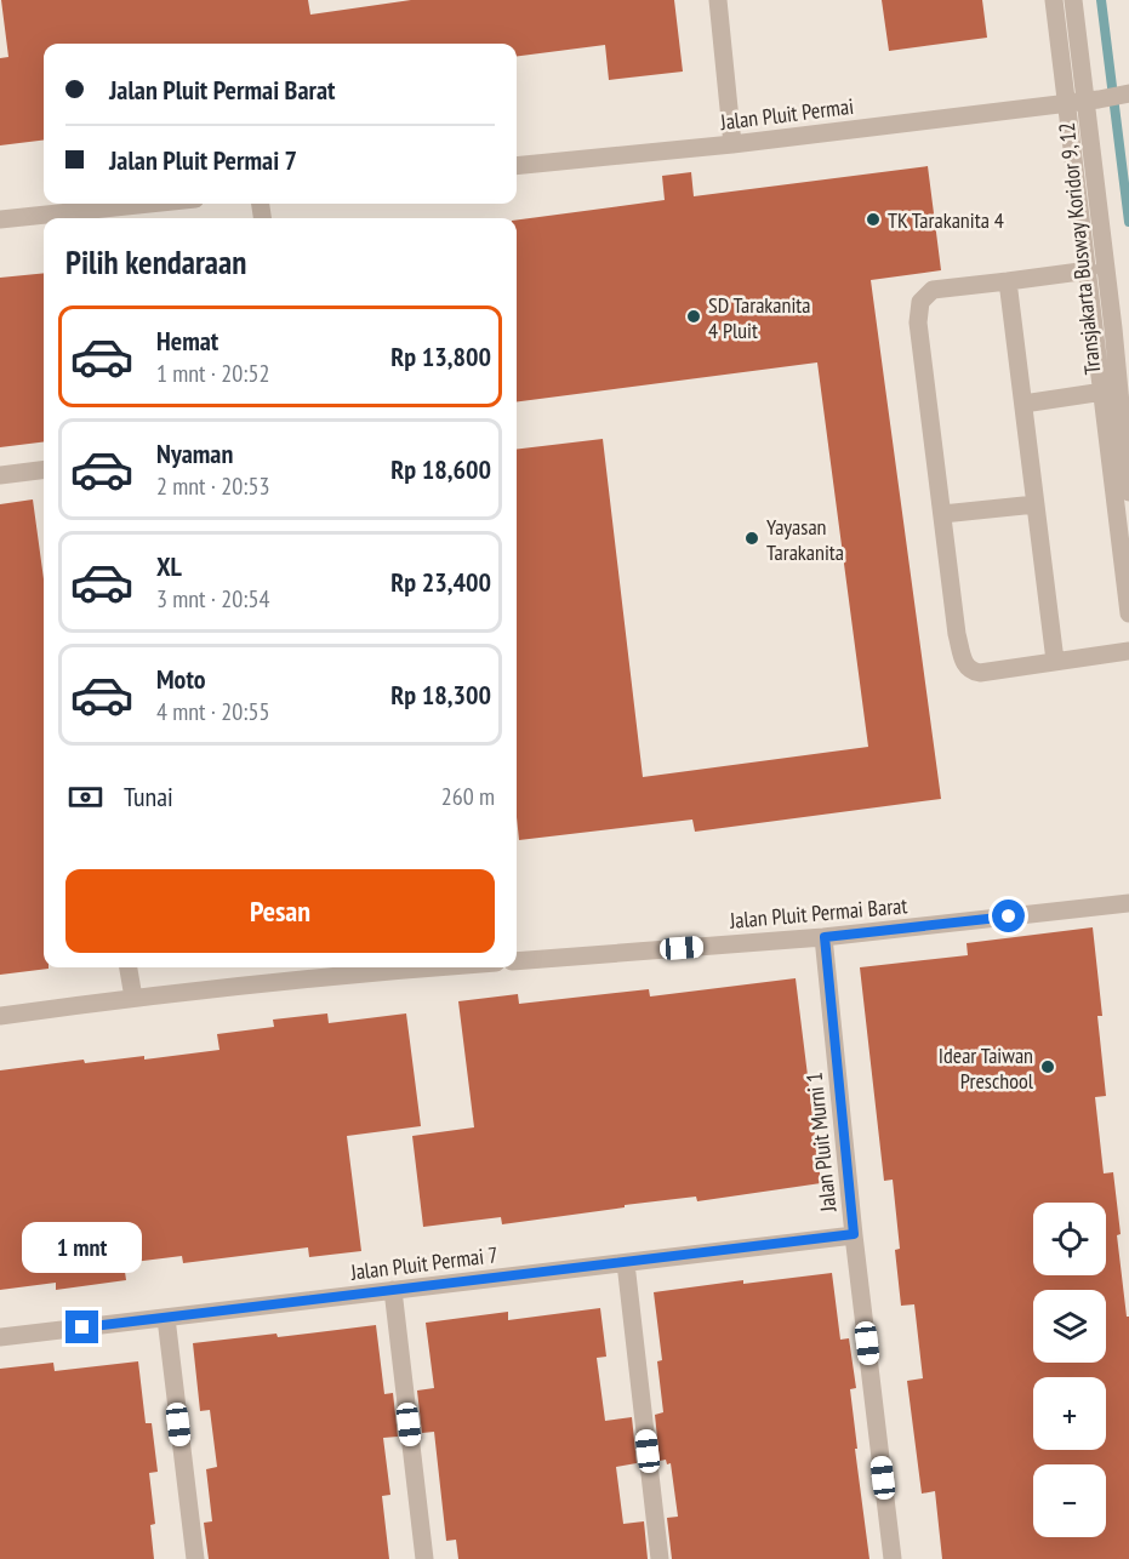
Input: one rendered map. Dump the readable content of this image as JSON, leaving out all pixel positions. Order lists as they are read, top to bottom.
{
  "streets": {
    "street": [
      "Jalan Pluit Permai",
      "Transjakarta Busway Koridor 9, 12",
      "Jalan Pluit Permai Barat",
      "Jalan Pluit Murni 1",
      "Jalan Pluit Permai 7"
    ]
  },
  "crossings": [
    ["Jalan Pluit Permai", "Transjakarta Busway Koridor 9, 12"],
    ["Jalan Pluit Permai Barat", "Jalan Pluit Murni 1"],
    ["Jalan Pluit Murni 1", "Jalan Pluit Permai 7"]
  ],
  "places": [
    "TK Tarakanita 4",
    "SD Tarakanita 4 Pluit",
    "Yayasan Tarakanita",
    "Idear Taiwan Preschool"
  ],
  "page": {
    "banner": ["Jalan Pluit Permai Barat", "Jalan Pluit Permai 7"],
    "heading": "Pilih kendaraan",
    "list": [
      {
        "name": "Hemat",
        "note": "1 mnt · 20:52",
        "value": "Rp 13,800"
      },
      {
        "name": "Nyaman",
        "note": "2 mnt · 20:53",
        "value": "Rp 18,600"
      },
      {
        "name": "XL",
        "note": "3 mnt · 20:54",
        "value": "Rp 23,400"
      },
      {
        "name": "Moto",
        "note": "4 mnt · 20:55",
        "value": "Rp 18,300"
      }
    ],
    "pay": ["Tunai", "260 m"],
    "buttons": "Pesan",
    "map_buttons": ["+", "−"],
    "bubble": "1 mnt"
  }
}
